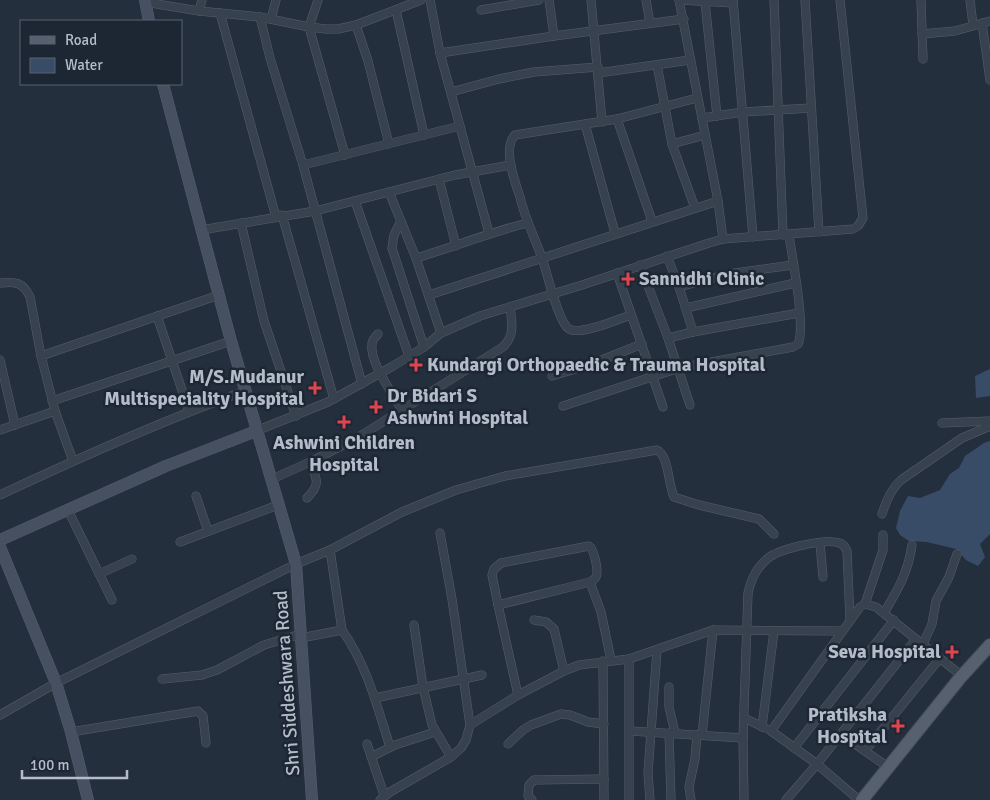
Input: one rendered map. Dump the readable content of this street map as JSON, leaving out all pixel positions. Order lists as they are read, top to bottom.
{
  "streets": {
    "street": ["Shri Siddeshwara Road"]
  },
  "places": {
    "health": [
      "Sannidhi Clinic",
      "Kundargi Orthopaedic & Trauma Hospital",
      "M/S.Mudanur Multispeciality Hospital",
      "Dr Bidari S Ashwini Hospital",
      "Ashwini Children Hospital",
      "Seva Hospital",
      "Pratiksha Hospital"
    ]
  },
  "legend": ["Road", "Water"],
  "scale_bar": "100 m"
}
